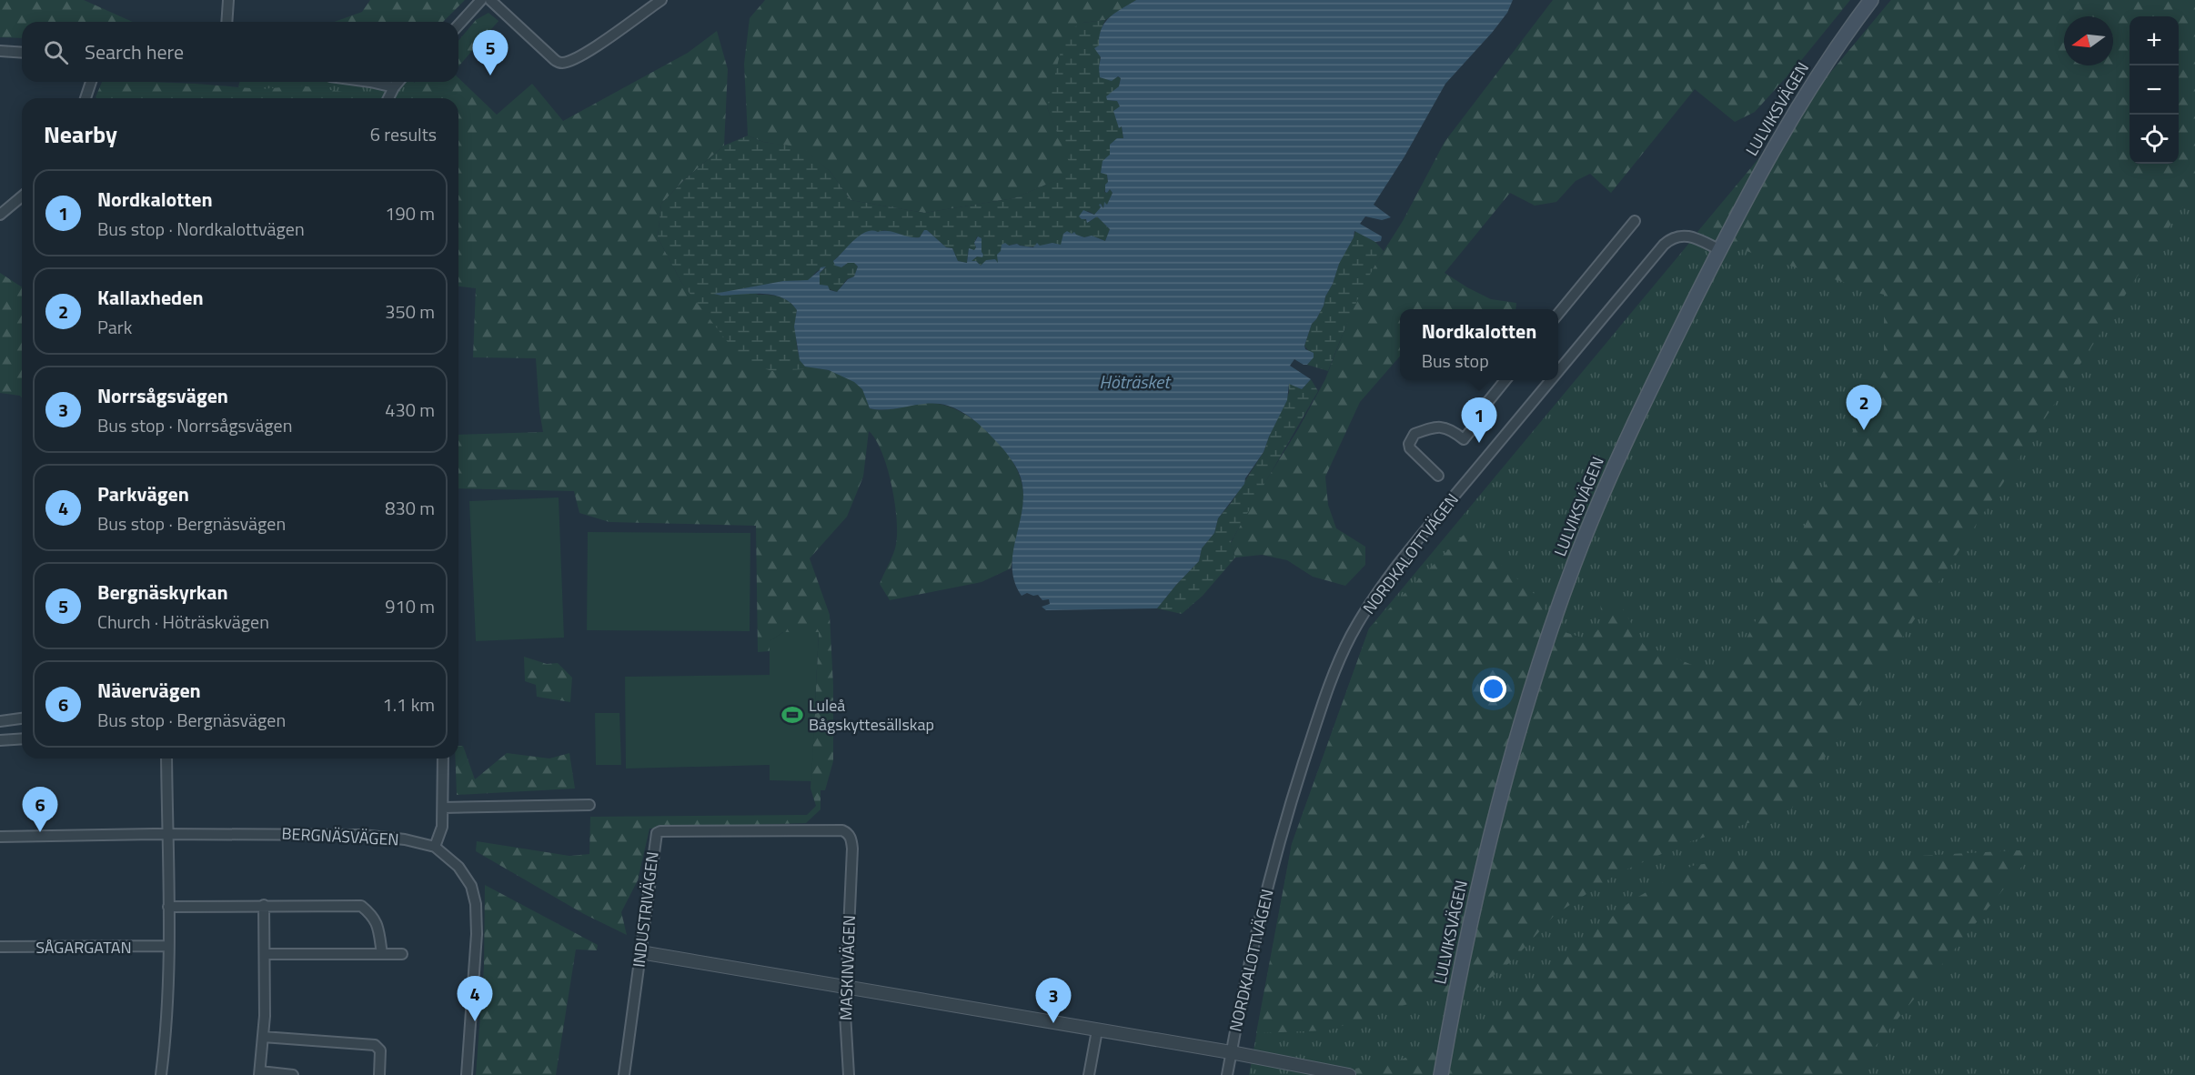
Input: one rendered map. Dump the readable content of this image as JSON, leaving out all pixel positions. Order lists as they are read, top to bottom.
{
  "streets": {
    "main road": ["LULVIKSVÄGEN"],
    "street": [
      "NORDKALOTTVÄGEN",
      "BERGNÄSVÄGEN",
      "INDUSTRIVÄGEN",
      "SÅGARGATAN",
      "MASKINVÄGEN"
    ]
  },
  "crossings": [
    ["LULVIKSVÄGEN", "NORDKALOTTVÄGEN"],
    ["INDUSTRIVÄGEN", "MASKINVÄGEN"]
  ],
  "water": ["Höträsket"],
  "places": {
    "sports": ["Luleå Bågskyttesällskap"]
  },
  "north": "left",
  "page": {
    "map_buttons": ["+", "−"],
    "search": "Search here",
    "pins": [
      "5",
      "2",
      "1",
      "6",
      "4",
      "3"
    ],
    "heading": ["Nearby", "6 results"],
    "list": [
      {
        "mark": "1",
        "name": "Nordkalotten",
        "note": "Bus stop · Nordkalottvägen",
        "value": "190 m"
      },
      {
        "mark": "2",
        "name": "Kallaxheden",
        "note": "Park",
        "value": "350 m"
      },
      {
        "mark": "3",
        "name": "Norrsågsvägen",
        "note": "Bus stop · Norrsågsvägen",
        "value": "430 m"
      },
      {
        "mark": "4",
        "name": "Parkvägen",
        "note": "Bus stop · Bergnäsvägen",
        "value": "830 m"
      },
      {
        "mark": "5",
        "name": "Bergnäskyrkan",
        "note": "Church · Höträskvägen",
        "value": "910 m"
      },
      {
        "mark": "6",
        "name": "Nävervägen",
        "note": "Bus stop · Bergnäsvägen",
        "value": "1.1 km"
      }
    ],
    "popup": ["Nordkalotten", "Bus stop"]
  }
}
